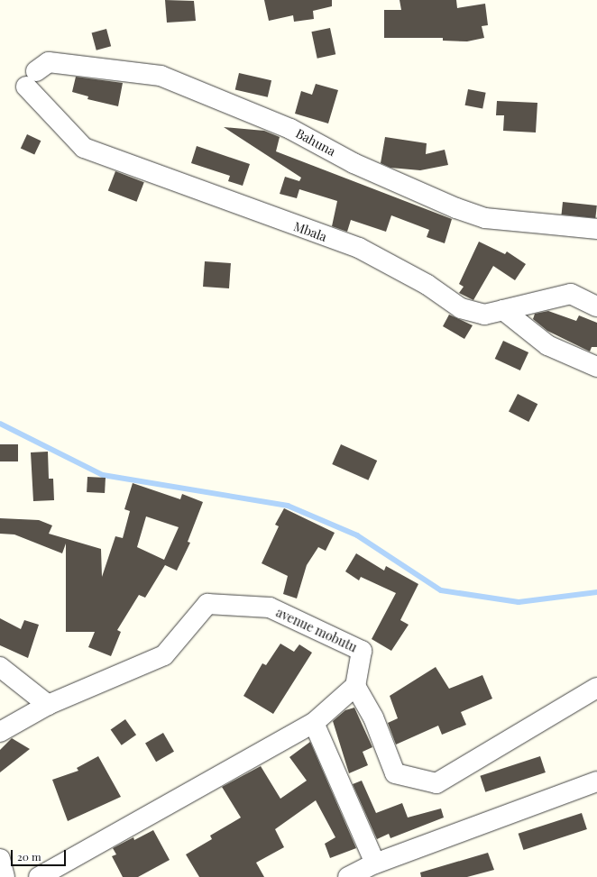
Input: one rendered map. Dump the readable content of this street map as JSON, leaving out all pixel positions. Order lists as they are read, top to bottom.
{
  "streets": {
    "street": ["Bahuna", "Mbala", "avenue mobutu"]
  },
  "crossings": [
    ["Bahuna", "Mbala"]
  ],
  "scale_bar": "20 m"
}
